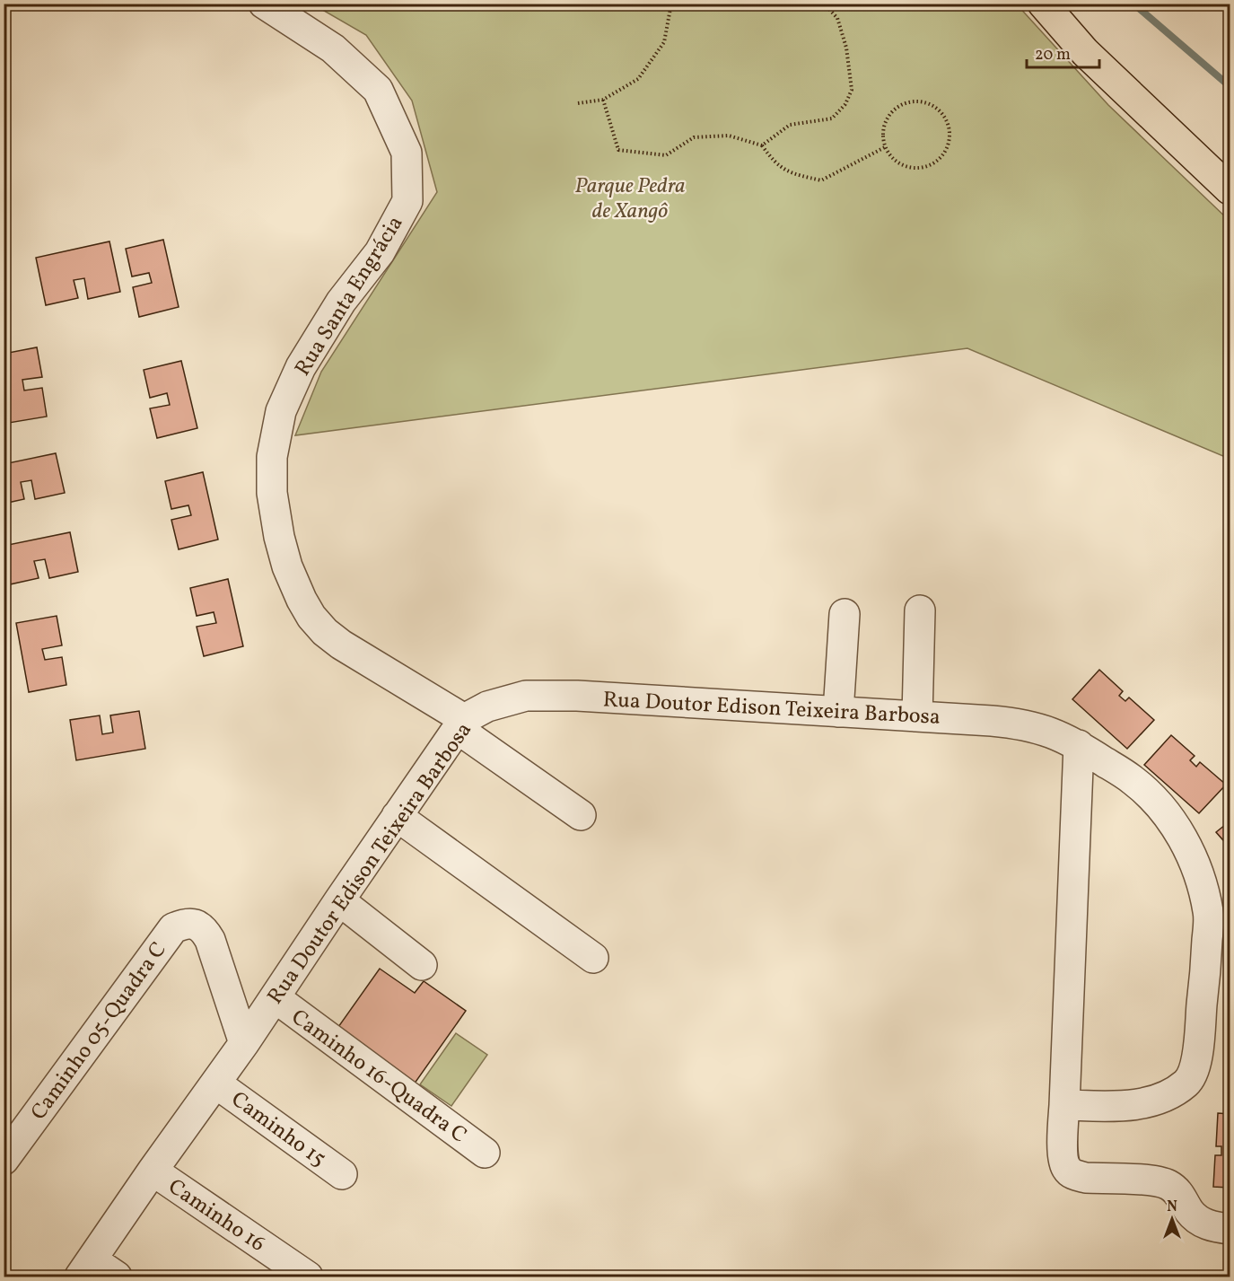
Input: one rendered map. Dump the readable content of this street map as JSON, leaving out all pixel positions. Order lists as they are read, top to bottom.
{
  "streets": {
    "street": [
      "Rua Santa Engrácia",
      "Rua Doutor Edison Teixeira Barbosa",
      "Caminho 05-Quadra C",
      "Caminho 16-Quadra C",
      "Caminho 15",
      "Caminho 16"
    ]
  },
  "crossings": [
    ["Rua Santa Engrácia", "Rua Doutor Edison Teixeira Barbosa"],
    ["Rua Doutor Edison Teixeira Barbosa", "Caminho 05-Quadra C"],
    ["Rua Doutor Edison Teixeira Barbosa", "Caminho 16-Quadra C"],
    ["Rua Doutor Edison Teixeira Barbosa", "Caminho 15"],
    ["Rua Doutor Edison Teixeira Barbosa", "Caminho 16"]
  ],
  "parks": ["Parque Pedra de Xangô"],
  "scale_bar": "20 m",
  "north": "top"
}
